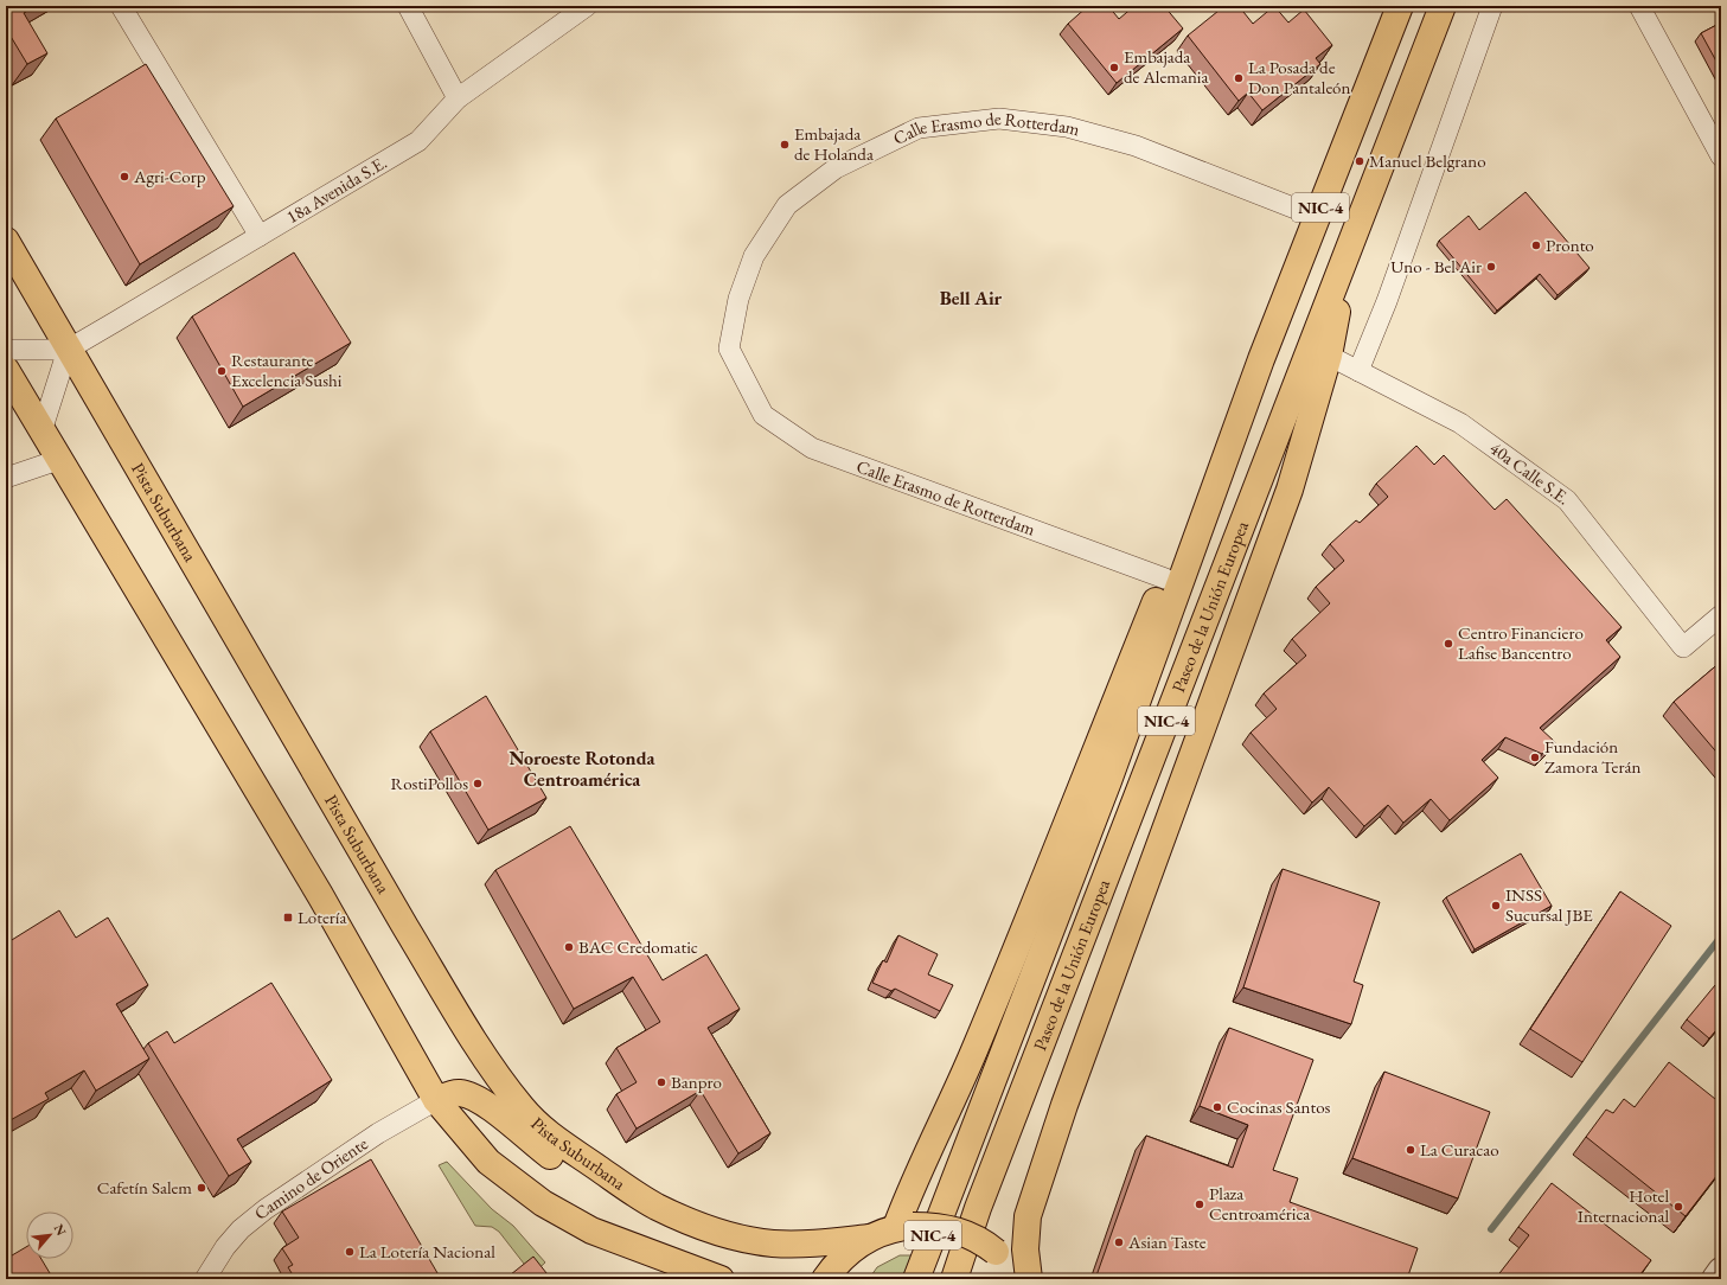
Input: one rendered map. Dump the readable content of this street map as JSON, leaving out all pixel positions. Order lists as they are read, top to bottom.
{
  "streets": {
    "main road": ["NIC-4", "Pista Suburbana", "Paseo de la Unión Europea"],
    "street": [
      "Calle Erasmo de Rotterdam",
      "18a Avenida S.E.",
      "40a Calle S.E.",
      "Camino de Oriente"
    ]
  },
  "crossings": [
    ["Calle Erasmo de Rotterdam", "Paseo de la Unión Europea"],
    ["18a Avenida S.E.", "Pista Suburbana"]
  ],
  "districts": ["Bell Air", "Noroeste Rotonda Centroamérica"],
  "places": {
    "other": [
      "Embajada de Alemania",
      "La Posada de Don Pantaleón",
      "Embajada de Holanda",
      "Manuel Belgrano",
      "Agri-Corp",
      "Pronto",
      "Uno - Bel Air",
      "Restaurante Excelencia Sushi",
      "Centro Financiero Lafise Bancentro",
      "Fundación Zamora Terán",
      "RostiPollos",
      "INSS Sucursal JBE",
      "BAC Credomatic",
      "Banpro",
      "Cocinas Santos",
      "La Curacao",
      "Cafetín Salem",
      "Plaza Centroamérica",
      "Hotel Internacional",
      "Asian Taste",
      "La Lotería Nacional"
    ],
    "transit": ["Lotería"]
  },
  "north": "top right"
}
